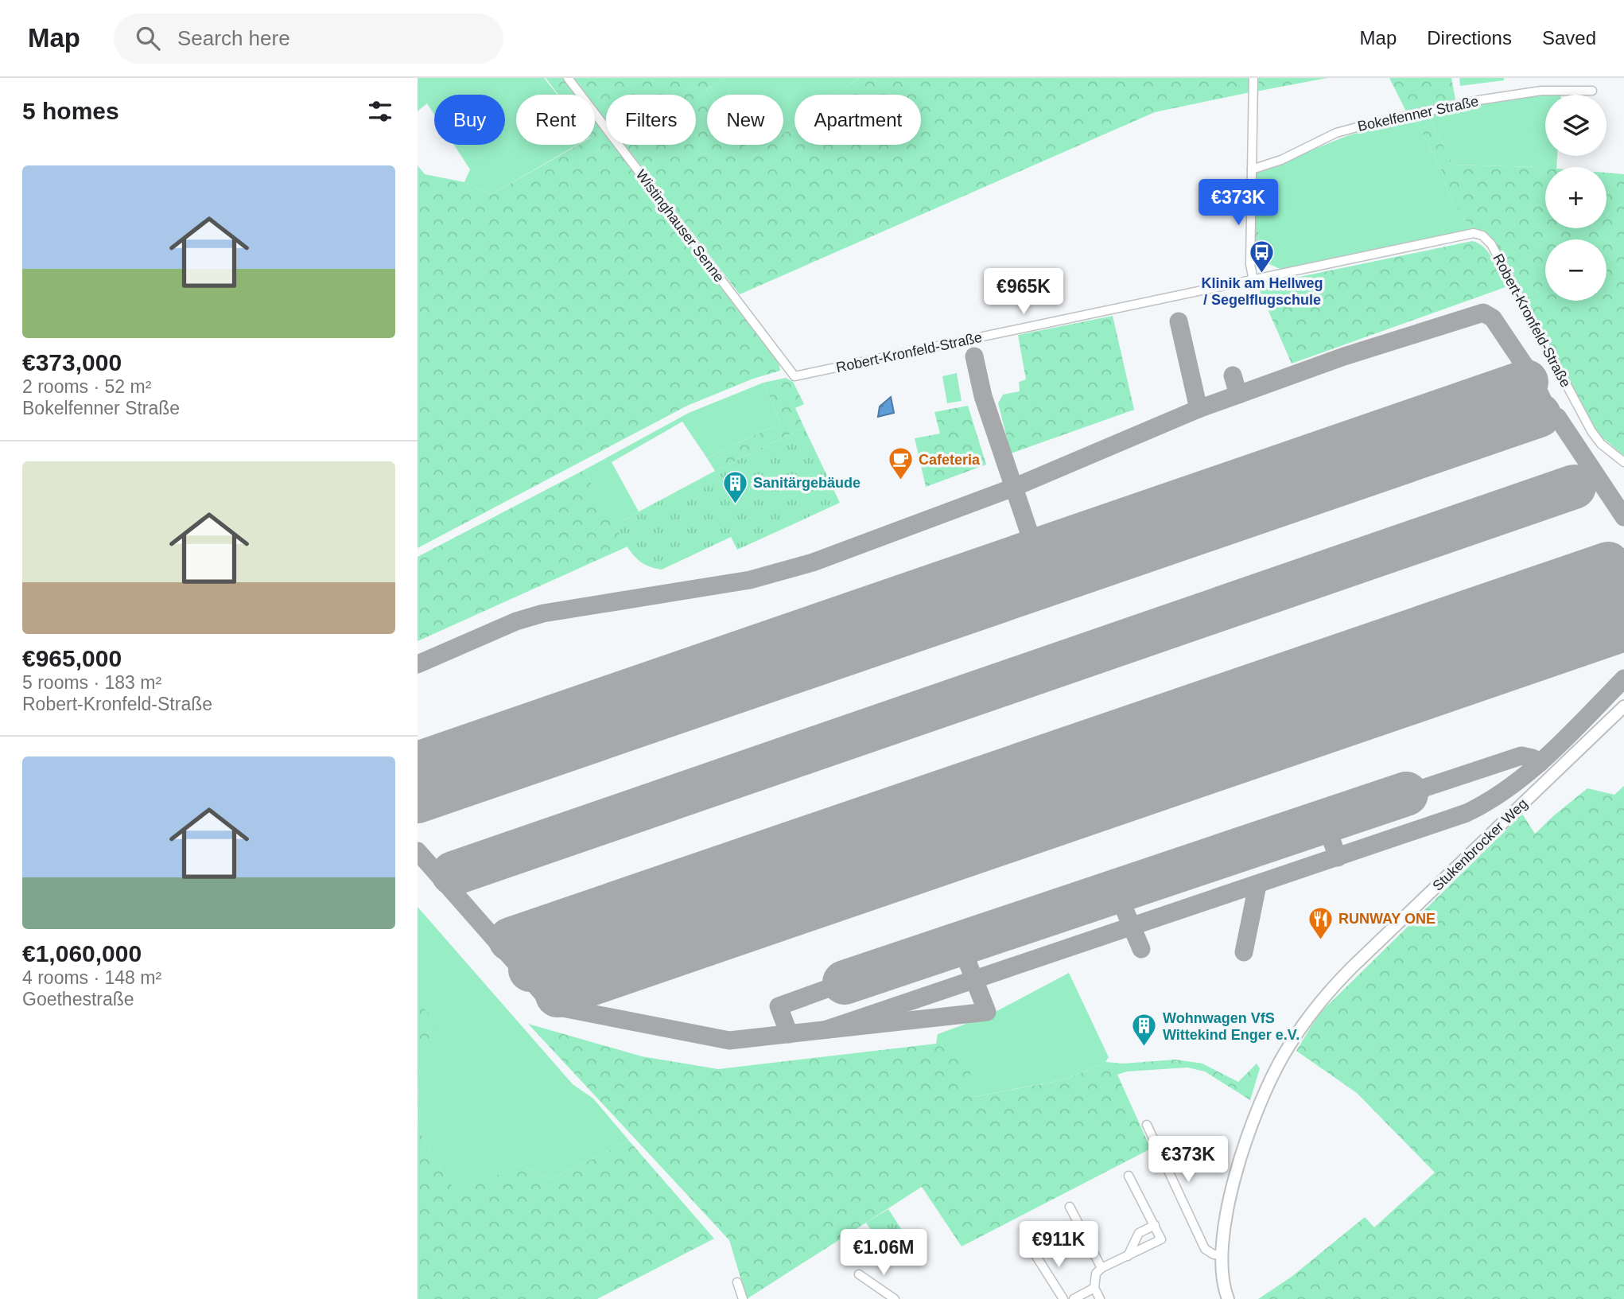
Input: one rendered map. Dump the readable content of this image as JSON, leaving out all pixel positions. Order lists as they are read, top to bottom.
{
  "streets": {
    "street": [
      "Bokelfenner Straße",
      "Wistinghauser Senne",
      "Robert-Kronfeld-Straße",
      "Stukenbrocker Weg"
    ]
  },
  "crossings": [
    ["Wistinghauser Senne", "Robert-Kronfeld-Straße"]
  ],
  "places": {
    "bus stop": ["Klinik am Hellweg / Segelflugschule"],
    "cafe": ["Cafeteria"],
    "building": ["Sanitärgebäude", "Wohnwagen VfS Wittekind Enger e.V."],
    "restaurant": ["RUNWAY ONE"]
  },
  "page": {
    "header": "Map",
    "search": "Search here",
    "nav": ["Map", "Directions", "Saved"],
    "heading": "5 homes",
    "map_buttons": ["+", "−"],
    "chip": [
      "Buy",
      "Rent",
      "Filters",
      "New",
      "Apartment"
    ],
    "list": [
      {
        "name": "€373,000",
        "note": "2 rooms · 52 m² · Bokelfenner Straße"
      },
      {
        "name": "€965,000",
        "note": "5 rooms · 183 m² · Robert-Kronfeld-Straße"
      },
      {
        "name": "€1,060,000",
        "note": "4 rooms · 148 m² · Goethestraße"
      }
    ],
    "price": [
      "€373K",
      "€965K",
      "€373K",
      "€911K",
      "€1.06M"
    ]
  }
}
